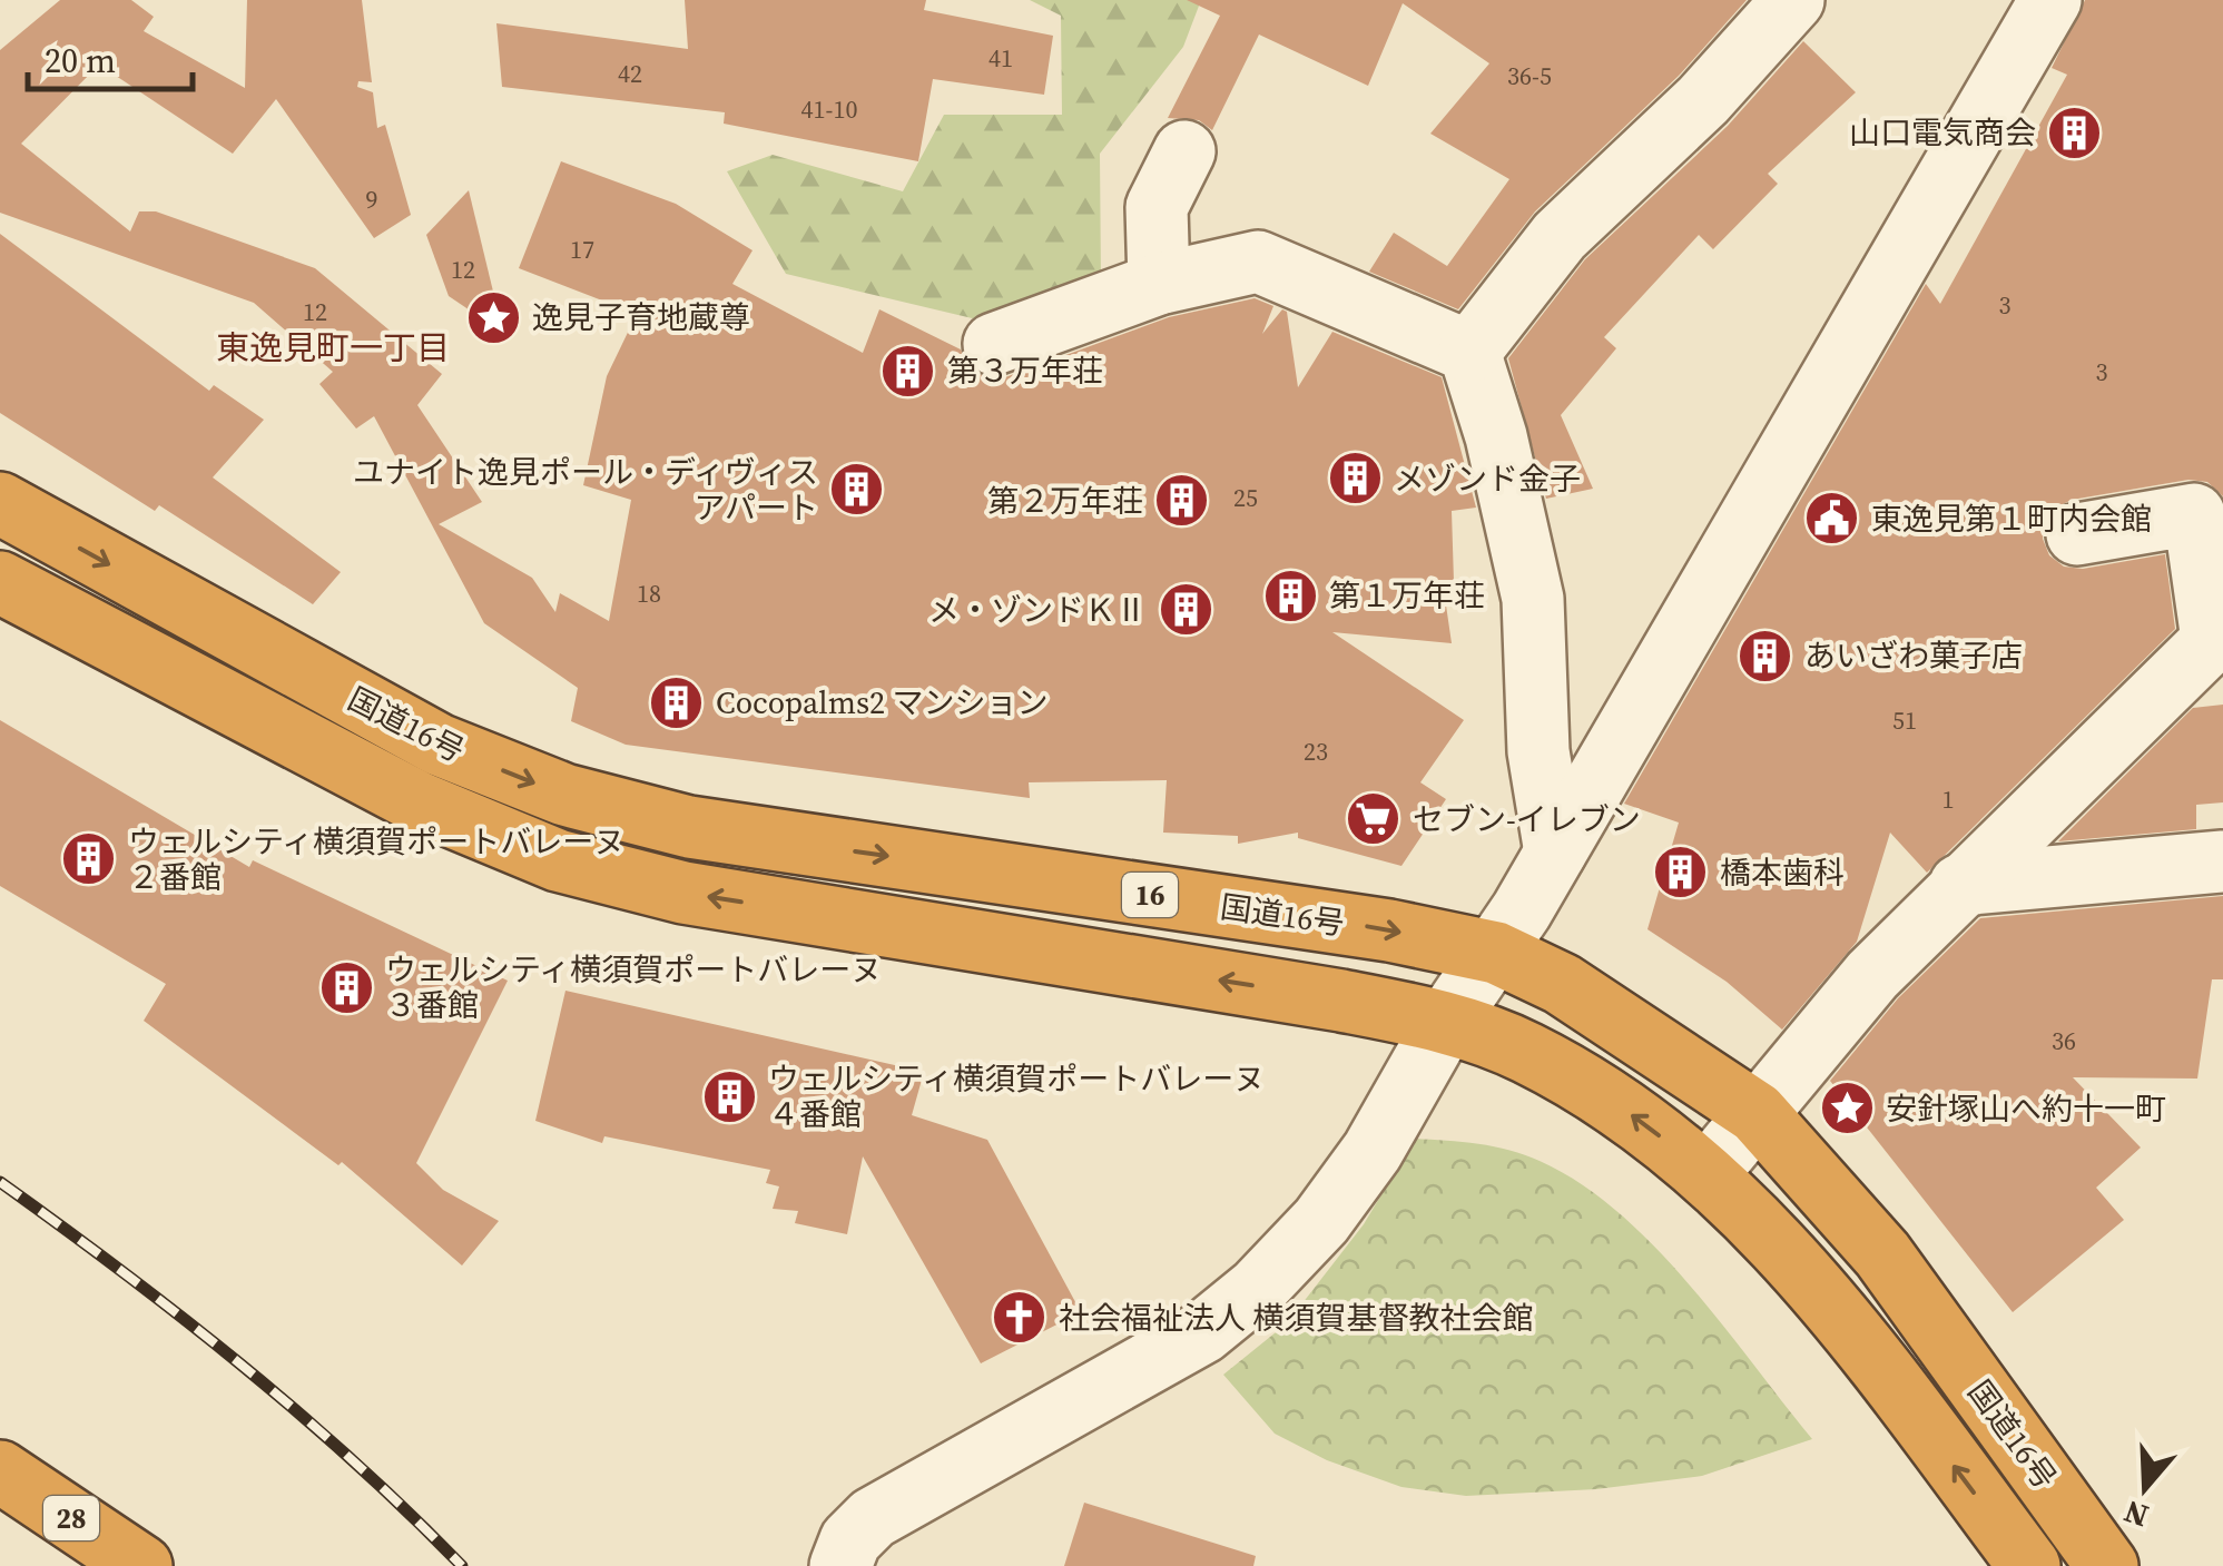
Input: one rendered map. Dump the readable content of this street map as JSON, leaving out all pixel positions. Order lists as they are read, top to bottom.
{
  "streets": {
    "highway": ["国道16号", "16", "28"]
  },
  "districts": ["東逸見町一丁目"],
  "places": {
    "building": [
      "山口電気商会",
      "第３万年荘",
      "メゾンド金子",
      "ユナイト逸見ポール・ディヴィス アパート",
      "第２万年荘",
      "第１万年荘",
      "メ・ゾンドＫⅡ",
      "あいざわ菓子店",
      "Cocopalms2 マンション",
      "ウェルシティ横須賀ポートバレーヌ ２番館",
      "橋本歯科",
      "ウェルシティ横須賀ポートバレーヌ ３番館",
      "ウェルシティ横須賀ポートバレーヌ ４番館"
    ],
    "place": ["逸見子育地蔵尊", "安針塚山へ約十一町"],
    "public building": ["東逸見第１町内会館"],
    "supermarket": ["セブン-イレブン"],
    "church": ["社会福祉法人 横須賀基督教社会館"]
  },
  "house_numbers": [
    "41",
    "42",
    "36-5",
    "41-10",
    "9",
    "17",
    "12",
    "3",
    "12",
    "3",
    "25",
    "18",
    "51",
    "23",
    "1",
    "36"
  ],
  "scale_bar": "20 m",
  "north": "bottom"
}
